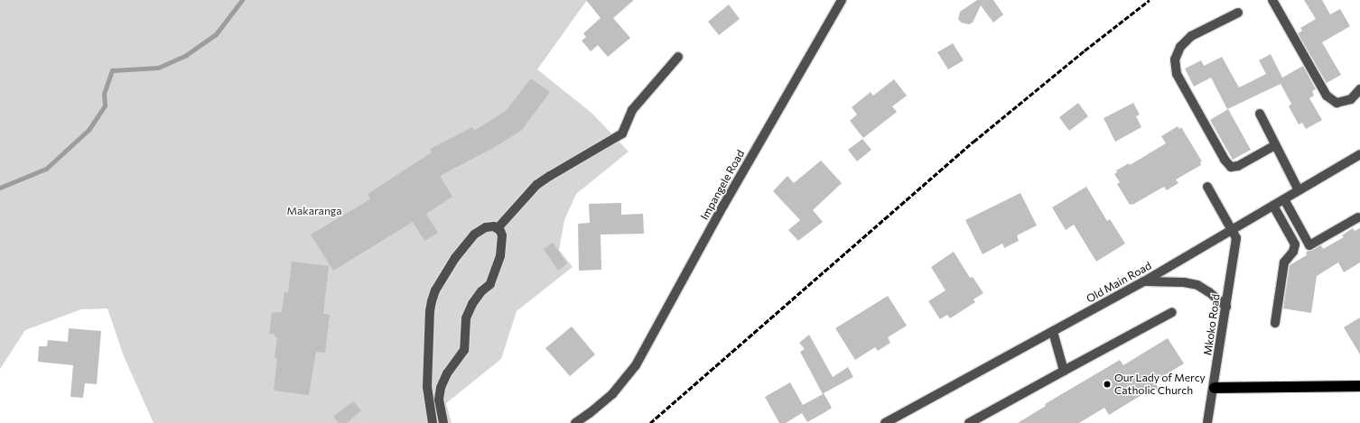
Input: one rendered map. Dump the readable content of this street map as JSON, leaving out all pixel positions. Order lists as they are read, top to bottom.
{
  "streets": {
    "street": ["Impangele Road", "Old Main Road", "Mkoko Road"]
  },
  "crossings": [
    ["Old Main Road", "Mkoko Road"]
  ],
  "parks": ["Makaranga"],
  "places": ["Our Lady of Mercy Catholic Church"]
}
